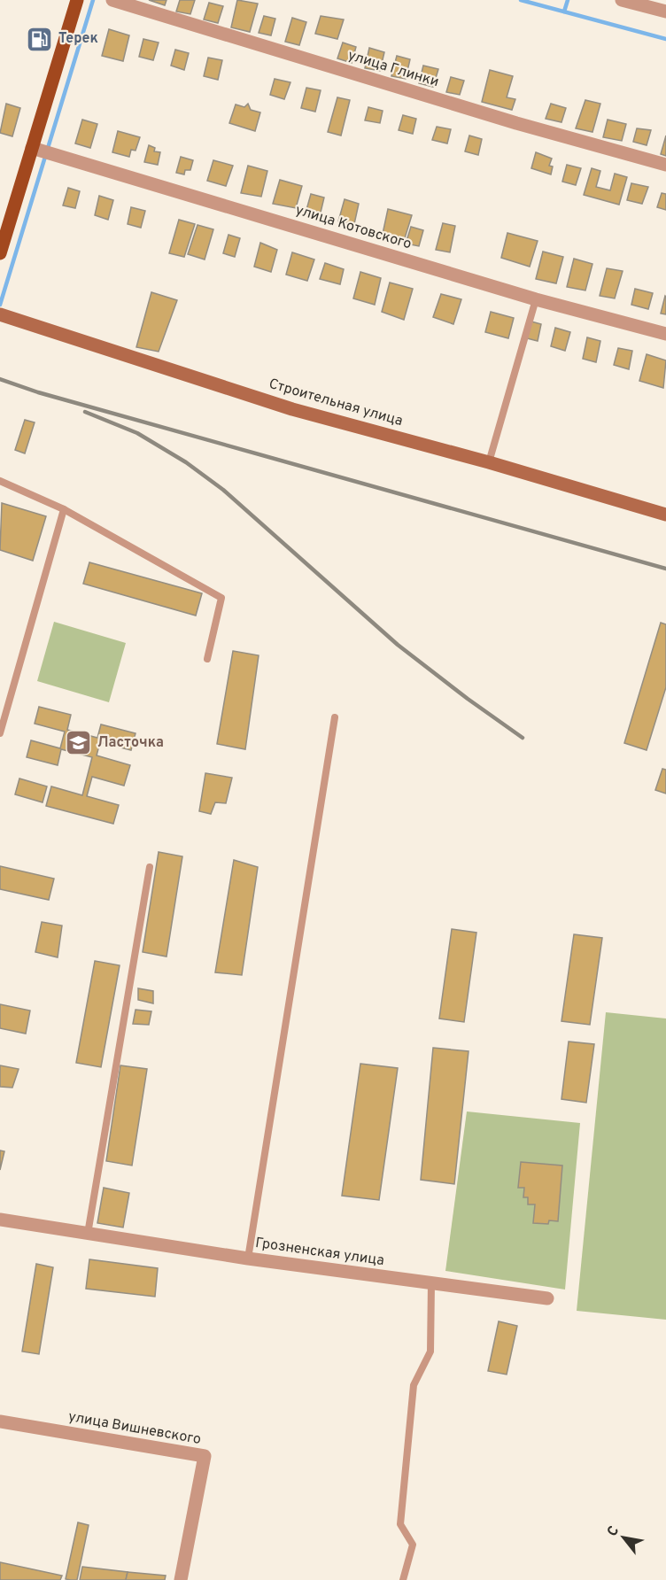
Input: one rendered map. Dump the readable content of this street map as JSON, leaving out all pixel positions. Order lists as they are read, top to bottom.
{
  "streets": {
    "street": [
      "улица Глинки",
      "улица Котовского",
      "Строительная улица",
      "Грозненская улица",
      "улица Вишневского"
    ]
  },
  "places": {
    "fuel station": ["Терек"],
    "school or university": ["Ласточка"]
  },
  "north": "top left"
}
